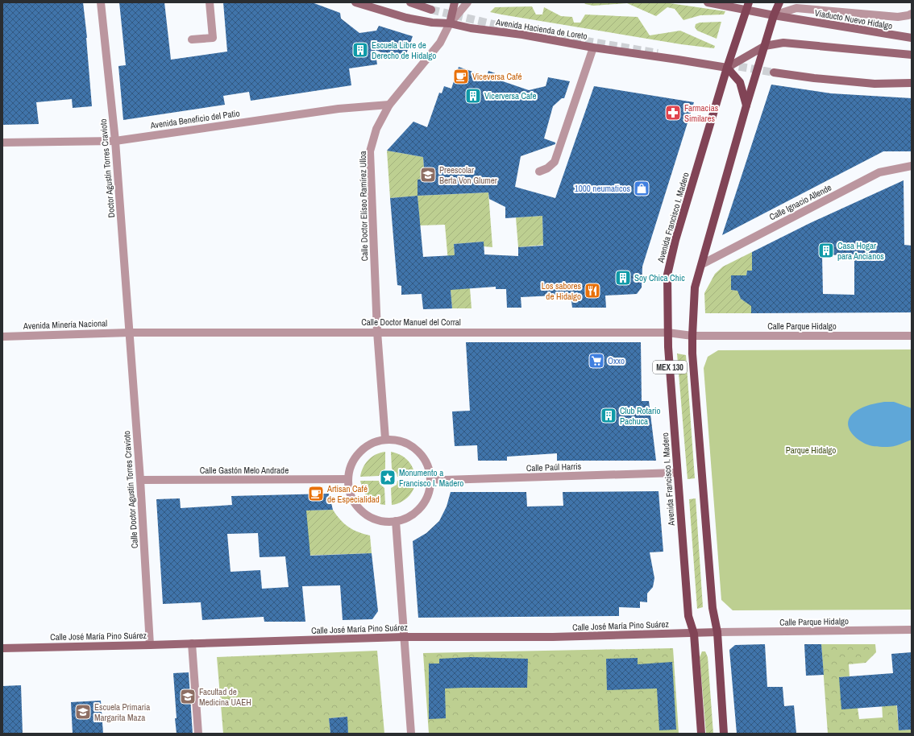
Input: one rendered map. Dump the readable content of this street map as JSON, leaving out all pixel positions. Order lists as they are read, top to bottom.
{
  "streets": {
    "main road": [
      "Viaducto Nuevo Hidalgo",
      "Avenida Hacienda de Loreto",
      "Avenida Francisco I. Madero",
      "MEX 130",
      "Calle José María Pino Suárez"
    ],
    "street": [
      "Avenida Beneficio del Patio",
      "Doctor Agustín Torres Cravioto",
      "Calle Ignacio Allende",
      "Calle Doctor Elíseo Ramírez Ulloa",
      "Calle Doctor Manuel del Corral",
      "Avenida Minería Nacional",
      "Calle Parque Hidalgo",
      "Calle Paúl Harris",
      "Calle Gastón Melo Andrade",
      "Calle Doctor Agustín Torres Cravioto"
    ]
  },
  "crossings": [
    ["Viaducto Nuevo Hidalgo", "Avenida Francisco I. Madero"],
    ["Viaducto Nuevo Hidalgo", "MEX 130"],
    ["Avenida Hacienda de Loreto", "Calle Doctor Elíseo Ramírez Ulloa"],
    ["Avenida Hacienda de Loreto", "Avenida Francisco I. Madero"],
    ["Avenida Beneficio del Patio", "Doctor Agustín Torres Cravioto"],
    ["Avenida Beneficio del Patio", "Calle Doctor Elíseo Ramírez Ulloa"],
    ["Doctor Agustín Torres Cravioto", "Calle Doctor Manuel del Corral"],
    ["Doctor Agustín Torres Cravioto", "Avenida Minería Nacional"],
    ["Doctor Agustín Torres Cravioto", "Calle Doctor Agustín Torres Cravioto"],
    ["Calle Ignacio Allende", "MEX 130"],
    ["Calle Doctor Elíseo Ramírez Ulloa", "Calle Doctor Manuel del Corral"],
    ["Calle Doctor Elíseo Ramírez Ulloa", "Calle Paúl Harris"],
    ["Calle Doctor Elíseo Ramírez Ulloa", "Calle Gastón Melo Andrade"],
    ["Avenida Francisco I. Madero", "Calle Doctor Manuel del Corral"],
    ["Avenida Francisco I. Madero", "Calle Paúl Harris"],
    ["Avenida Francisco I. Madero", "Calle José María Pino Suárez"],
    ["Calle Doctor Manuel del Corral", "Avenida Minería Nacional"],
    ["Calle Doctor Manuel del Corral", "Calle Parque Hidalgo"],
    ["Calle Doctor Manuel del Corral", "MEX 130"],
    ["Calle Doctor Manuel del Corral", "Calle Doctor Agustín Torres Cravioto"],
    ["Avenida Minería Nacional", "Calle Doctor Agustín Torres Cravioto"],
    ["Calle Parque Hidalgo", "MEX 130"],
    ["Calle Parque Hidalgo", "Calle José María Pino Suárez"],
    ["MEX 130", "Calle José María Pino Suárez"],
    ["Calle Paúl Harris", "Calle Gastón Melo Andrade"],
    ["Calle Gastón Melo Andrade", "Calle Doctor Agustín Torres Cravioto"],
    ["Calle Doctor Agustín Torres Cravioto", "Calle José María Pino Suárez"]
  ],
  "parks": ["Parque Hidalgo"],
  "places": {
    "building": [
      "Escuela Libre de Derecho de Hidalgo",
      "Vicerversa Cafe",
      "Casa Hogar para Ancianos",
      "Soy Chica Chic",
      "Club Rotario Pachuca"
    ],
    "cafe": ["Viceversa Café", "Artisan Café de Especialidad"],
    "pharmacy": ["Farmacias Similares"],
    "school or university": ["Preescolar Berta Von Glumer", "Facultad de Medicina UAEH", "Escuela Primaria Margarita Maza"],
    "shop": ["1000 neumaticos"],
    "restaurant": ["Los sabores de Hidalgo"],
    "supermarket": ["Oxxo"],
    "place": ["Monumento a Francisco I. Madero"]
  }
}
